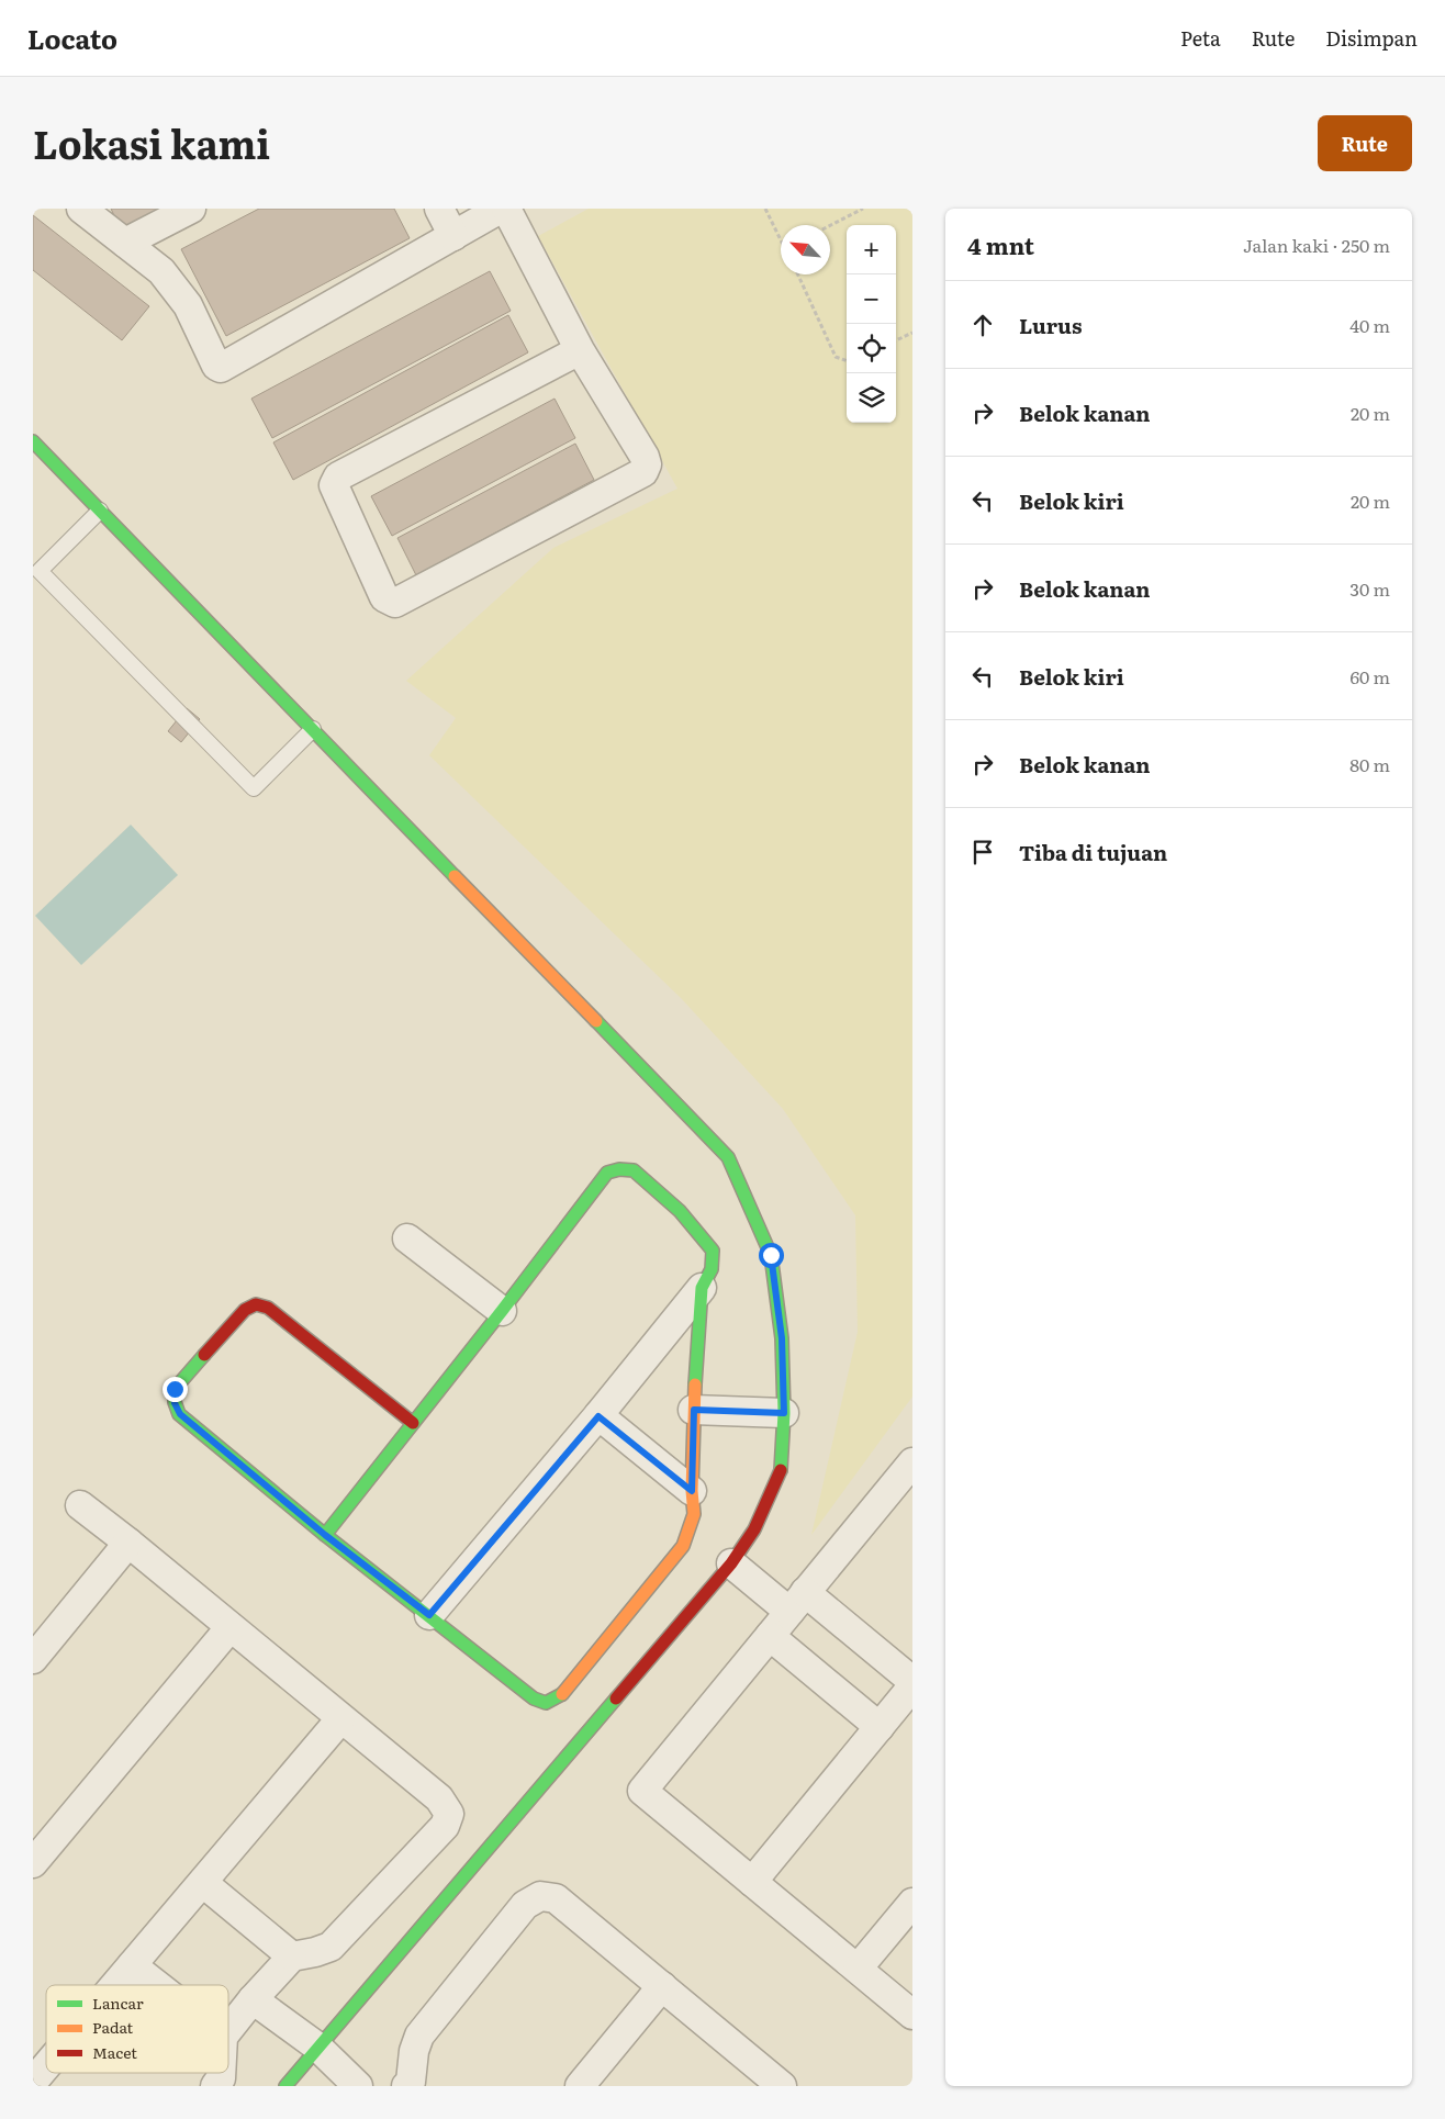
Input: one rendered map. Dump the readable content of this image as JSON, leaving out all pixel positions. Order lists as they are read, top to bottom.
{
  "legend": ["Lancar", "Padat", "Macet"],
  "north": "top left",
  "page": {
    "header": "Locato",
    "nav": ["Peta", "Rute", "Disimpan"],
    "title": "Lokasi kami",
    "buttons": "Rute",
    "heading": ["4 mnt", "Jalan kaki · 250 m"],
    "map_buttons": ["+", "−"],
    "list": [
      ["Lurus", "40 m"],
      ["Belok kanan", "20 m"],
      ["Belok kiri", "20 m"],
      ["Belok kanan", "30 m"],
      ["Belok kiri", "60 m"],
      ["Belok kanan", "80 m"],
      "Tiba di tujuan"
    ]
  }
}
